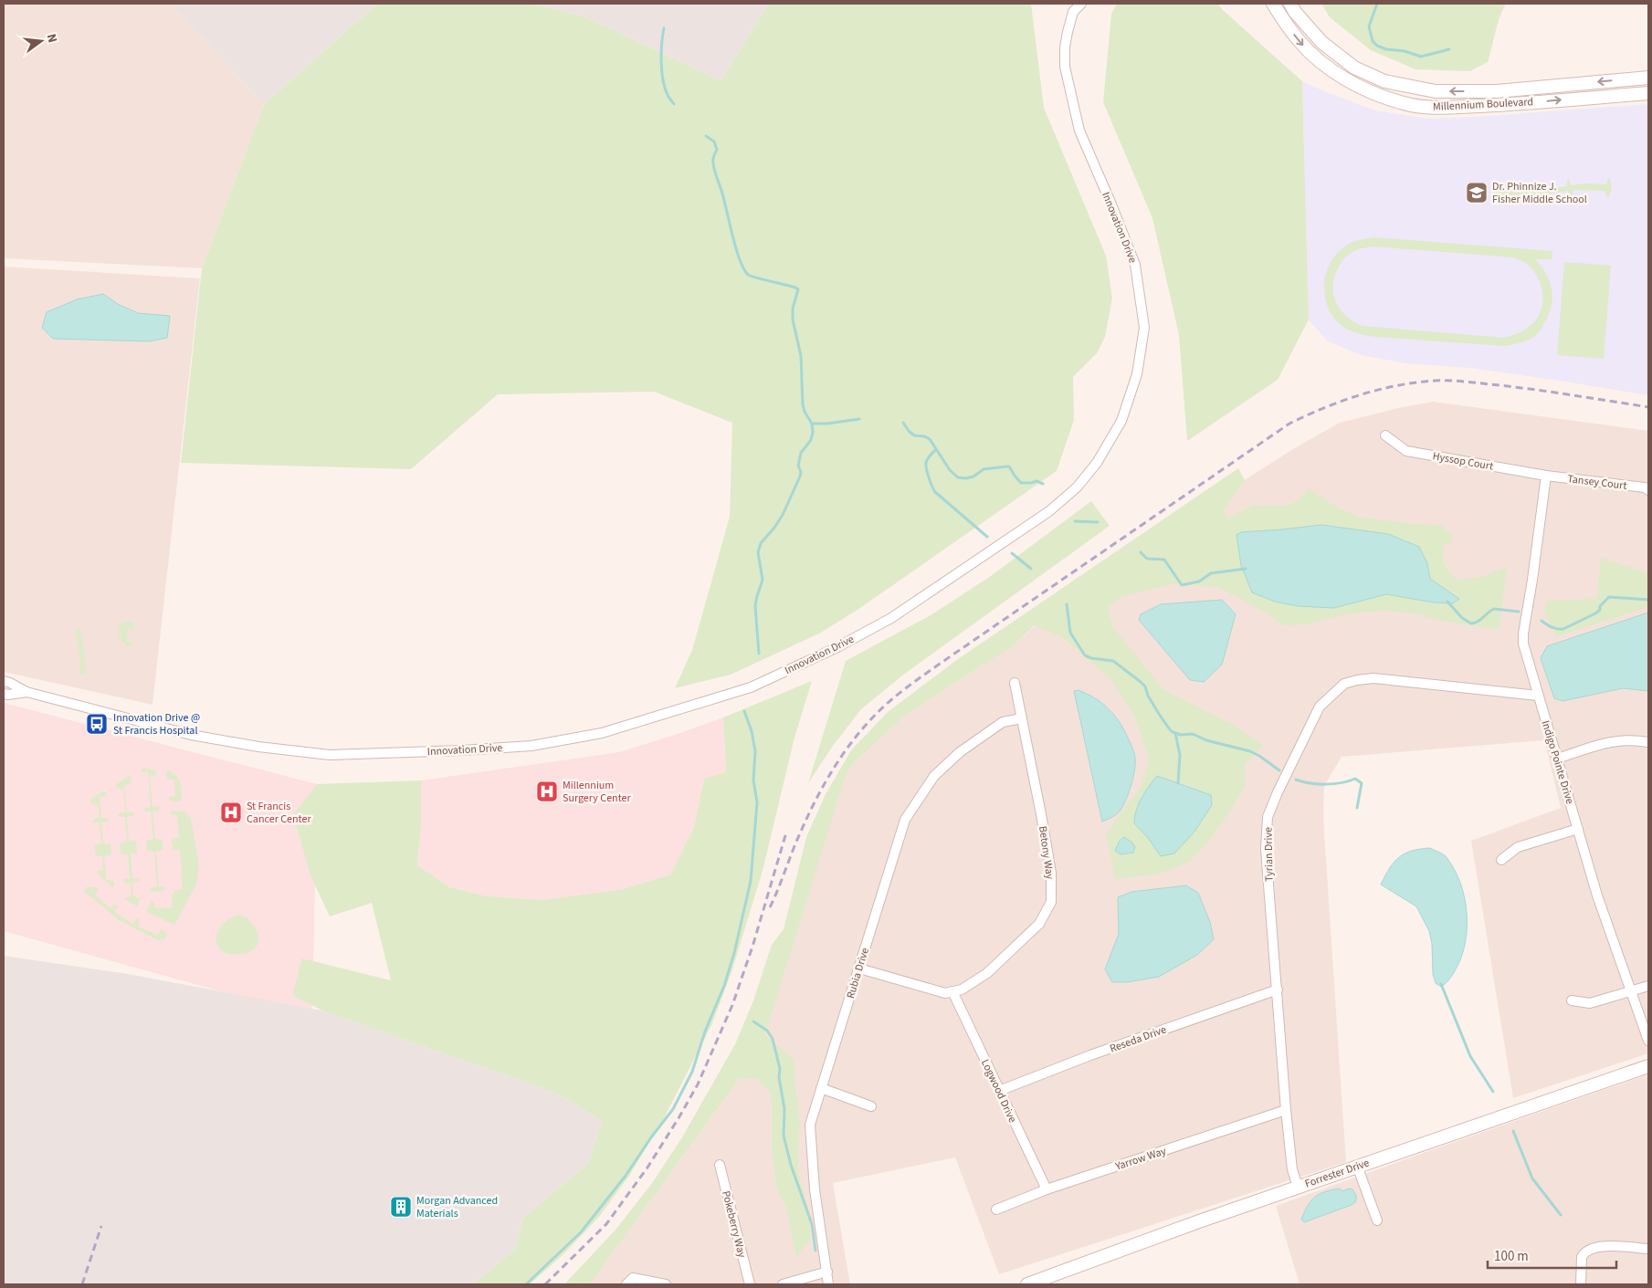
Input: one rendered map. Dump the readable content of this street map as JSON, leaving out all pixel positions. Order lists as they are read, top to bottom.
{
  "streets": {
    "street": [
      "Millennium Boulevard",
      "Innovation Drive",
      "Hyssop Court",
      "Tansey Court",
      "Indigo Pointe Drive",
      "Betony Way",
      "Tyrian Drive",
      "Rubia Drive",
      "Reseda Drive",
      "Logwood Drive",
      "Yarrow Way",
      "Forrester Drive",
      "Pokeberry Way"
    ]
  },
  "crossings": [
    ["Hyssop Court", "Tansey Court"],
    ["Hyssop Court", "Indigo Pointe Drive"],
    ["Tansey Court", "Indigo Pointe Drive"],
    ["Indigo Pointe Drive", "Tyrian Drive"],
    ["Betony Way", "Rubia Drive"],
    ["Betony Way", "Logwood Drive"],
    ["Tyrian Drive", "Reseda Drive"],
    ["Tyrian Drive", "Yarrow Way"],
    ["Tyrian Drive", "Forrester Drive"],
    ["Reseda Drive", "Logwood Drive"],
    ["Logwood Drive", "Yarrow Way"]
  ],
  "places": {
    "school or university": ["Dr. Phinnize J. Fisher Middle School"],
    "bus stop": ["Innovation Drive @ St Francis Hospital"],
    "hospital": ["Millennium Surgery Center", "St Francis Cancer Center"],
    "building": ["Morgan Advanced Materials"]
  },
  "scale_bar": "100 m",
  "north": "right"
}
